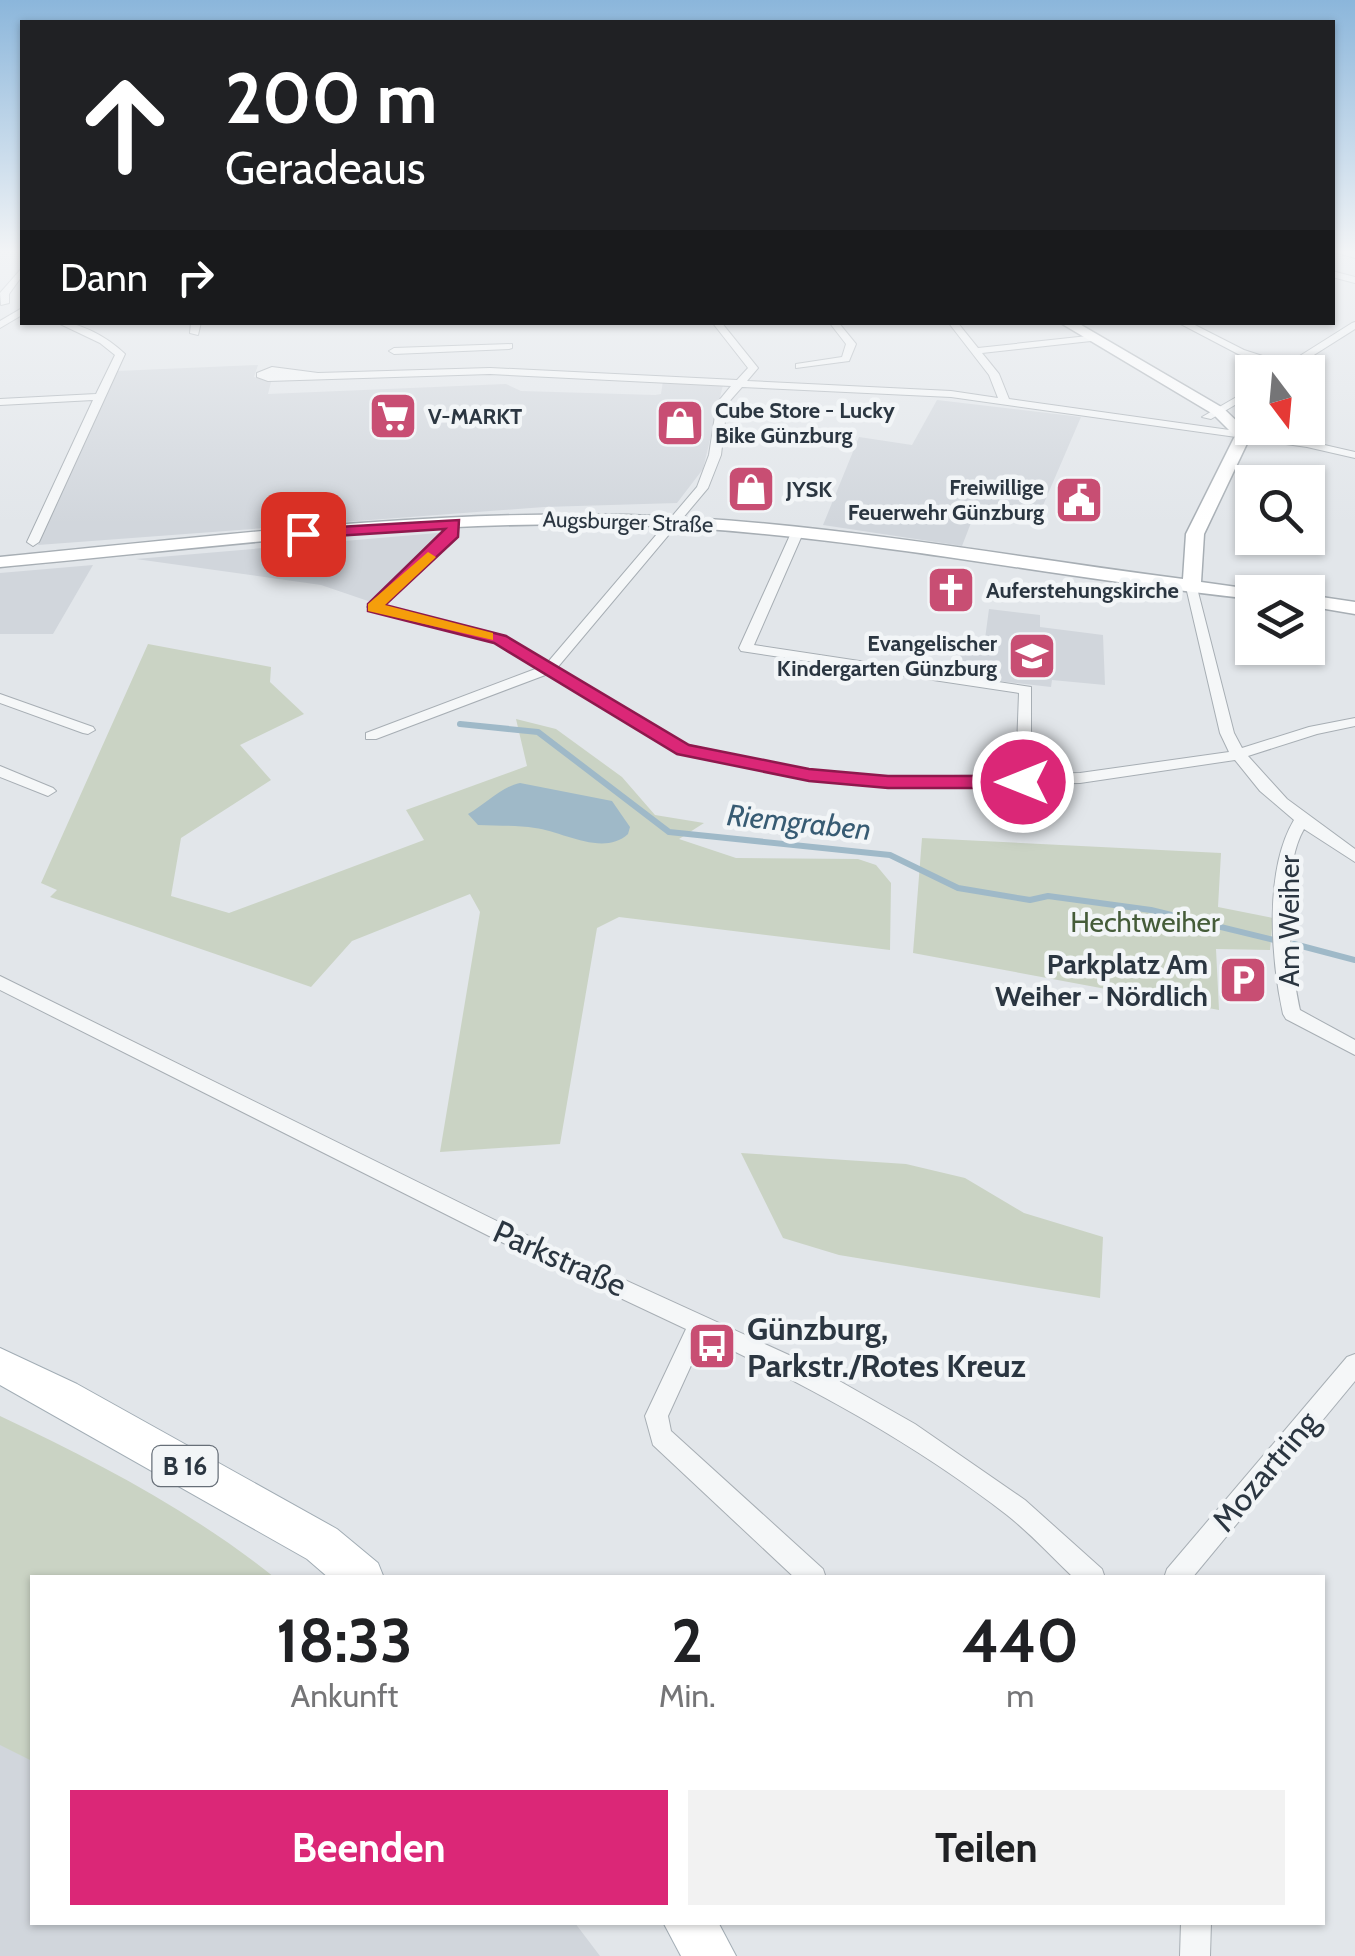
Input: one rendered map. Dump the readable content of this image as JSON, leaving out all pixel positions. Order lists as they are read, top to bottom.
{
  "streets": {
    "main road": ["B 16"],
    "street": [
      "Augsburger Straße",
      "Am Weiher",
      "Parkstraße",
      "Mozartring"
    ]
  },
  "water": ["Riemgraben"],
  "parks": ["Hechtweiher"],
  "places": {
    "supermarket": ["V-MARKT"],
    "shop": ["Cube Store - Lucky Bike Günzburg", "JYSK"],
    "public building": ["Freiwillige Feuerwehr Günzburg"],
    "church": ["Auferstehungskirche"],
    "school or university": ["Evangelischer Kindergarten Günzburg"],
    "parking": ["Parkplatz Am Weiher - Nördlich"],
    "bus stop": ["Günzburg, Parkstr./Rotes Kreuz"]
  },
  "north": "bottom",
  "page": {
    "turn": ["200 m", "Geradeaus"],
    "then": "Dann",
    "eta": [
      "18:33",
      "Ankunft",
      "2",
      "Min.",
      "440",
      "m"
    ],
    "buttons": ["Beenden", "Teilen"]
  }
}
